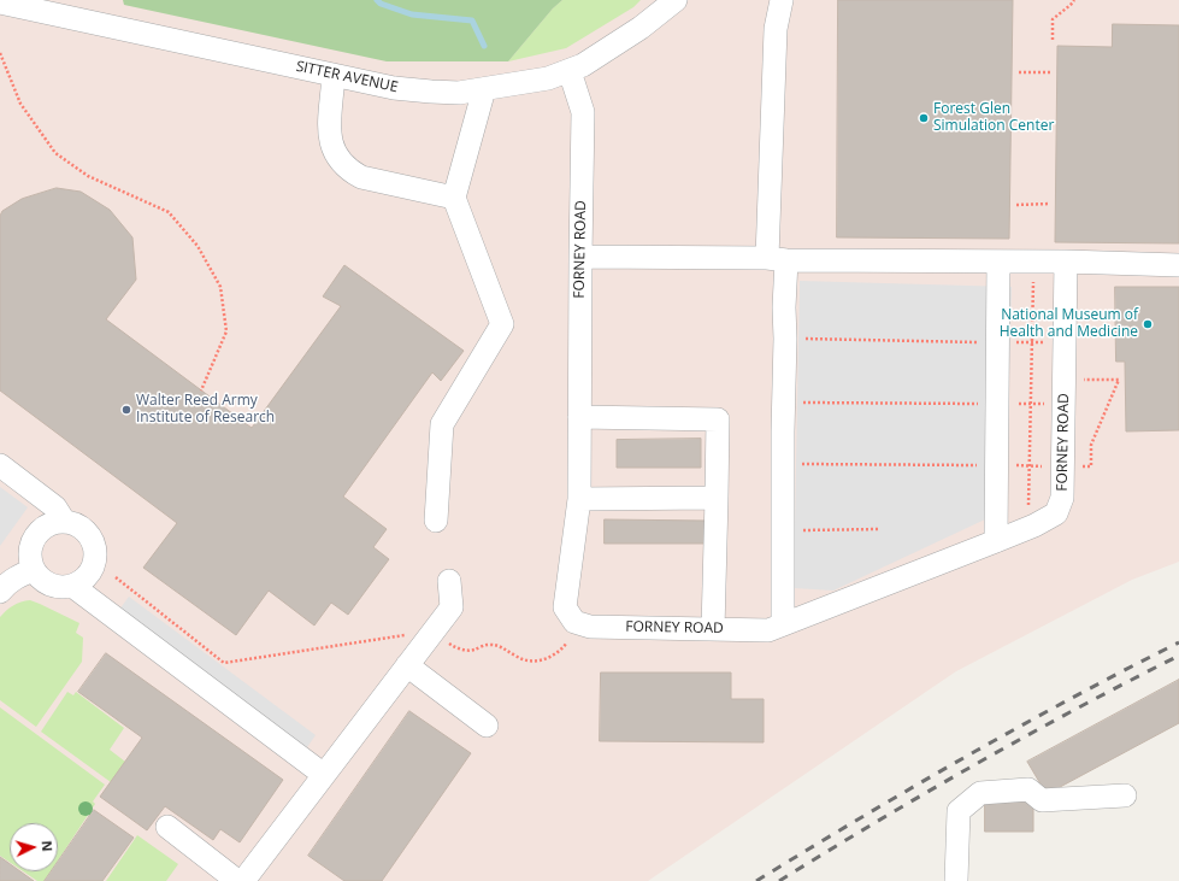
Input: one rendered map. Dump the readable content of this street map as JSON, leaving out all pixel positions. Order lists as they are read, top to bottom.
{
  "streets": {
    "street": ["SITTER AVENUE", "FORNEY ROAD"]
  },
  "crossings": [
    ["SITTER AVENUE", "FORNEY ROAD"]
  ],
  "places": ["Forest Glen Simulation Center", "National Museum of Health and Medicine", "Walter Reed Army Institute of Research"],
  "north": "right"
}
